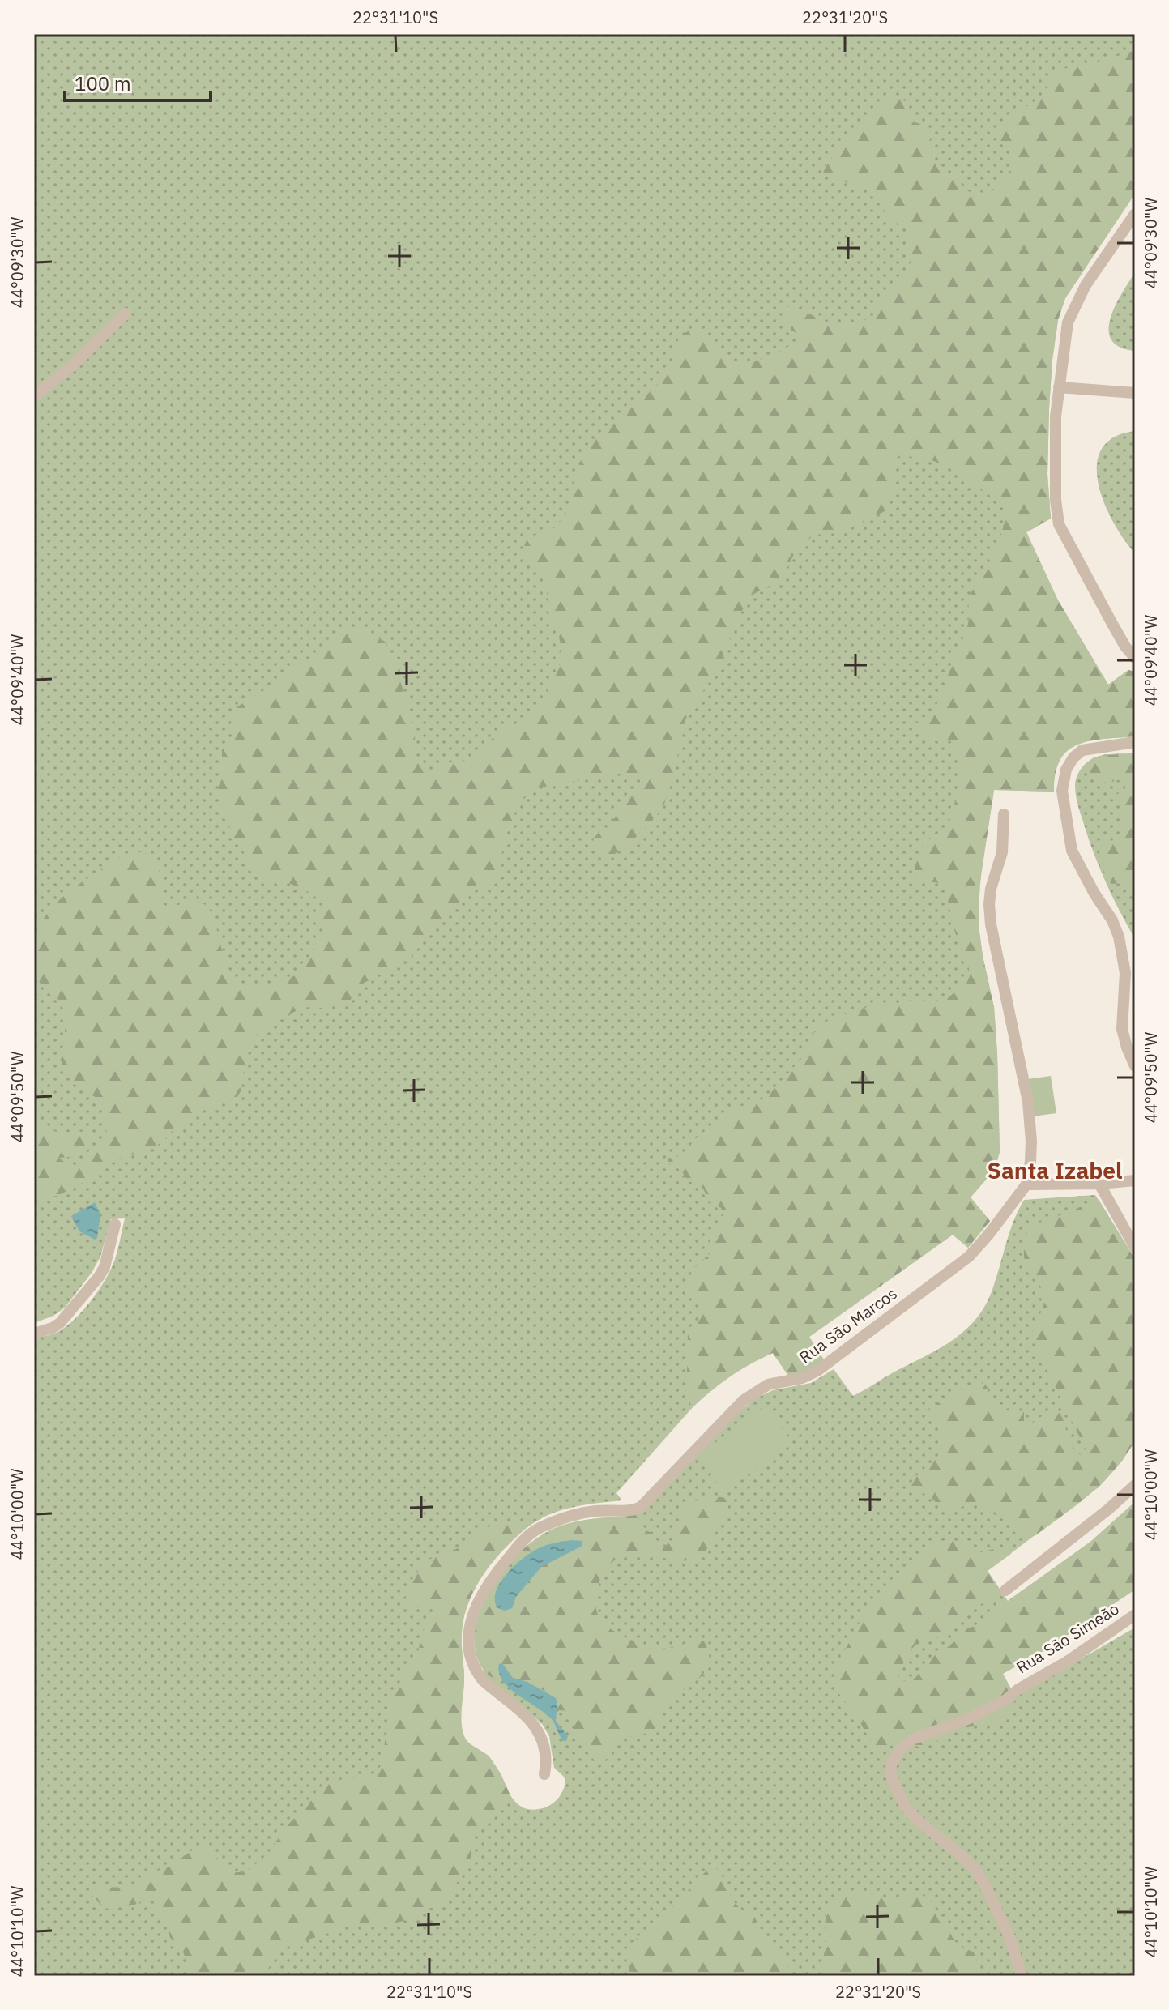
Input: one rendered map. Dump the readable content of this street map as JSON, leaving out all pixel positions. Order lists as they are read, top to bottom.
{
  "streets": {
    "street": ["Rua São Marcos", "Rua São Simeão"]
  },
  "districts": ["Santa Izabel"],
  "scale_bar": "100 m",
  "coordinates": [
    "22°31'10\"S",
    "22°31'20\"S",
    "44°09'30\"W",
    "44°09'40\"W",
    "44°09'50\"W",
    "44°10'00\"W",
    "44°10'10\"W"
  ]
}
